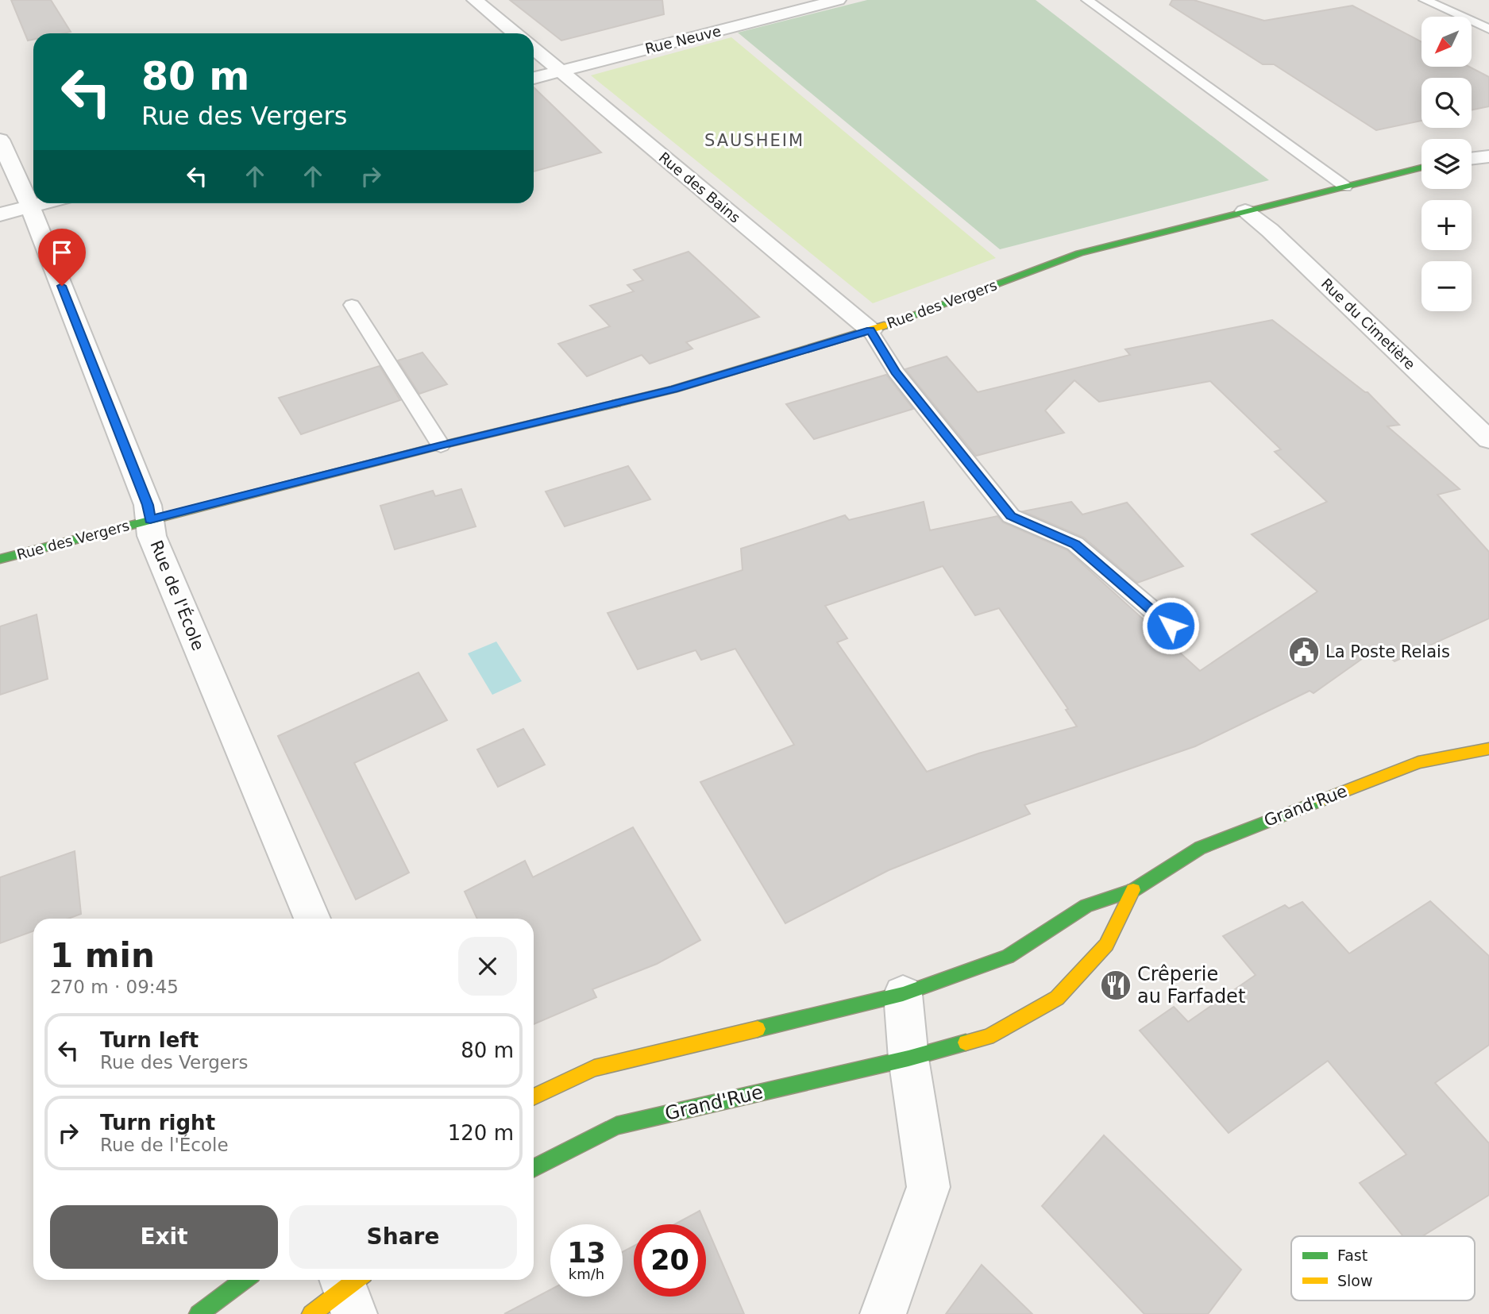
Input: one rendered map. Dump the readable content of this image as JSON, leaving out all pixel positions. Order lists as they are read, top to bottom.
{
  "streets": {
    "street": [
      "Rue Neuve",
      "Rue des Bains",
      "Rue des Vergers",
      "Rue du Cimetière",
      "Rue de l'École",
      "Grand'Rue"
    ]
  },
  "crossings": [
    ["Rue Neuve", "Rue des Bains"],
    ["Rue des Bains", "Rue des Vergers"],
    ["Rue des Vergers", "Rue du Cimetière"],
    ["Rue des Vergers", "Rue de l'École"]
  ],
  "districts": ["SAUSHEIM"],
  "places": {
    "public building": ["La Poste Relais"],
    "restaurant": ["Crêperie au Farfadet"]
  },
  "legend": ["Fast", "Slow"],
  "north": "bottom left",
  "page": {
    "map_buttons": ["+", "−"],
    "turn": ["80 m", "Rue des Vergers"],
    "heading": ["1 min", "270 m · 09:45"],
    "list": [
      {
        "name": "Turn left",
        "note": "Rue des Vergers",
        "value": "80 m"
      },
      {
        "name": "Turn right",
        "note": "Rue de l'École",
        "value": "120 m"
      }
    ],
    "buttons": ["Exit", "Share"],
    "speed": "13 km/h",
    "limit": "20"
  }
}
